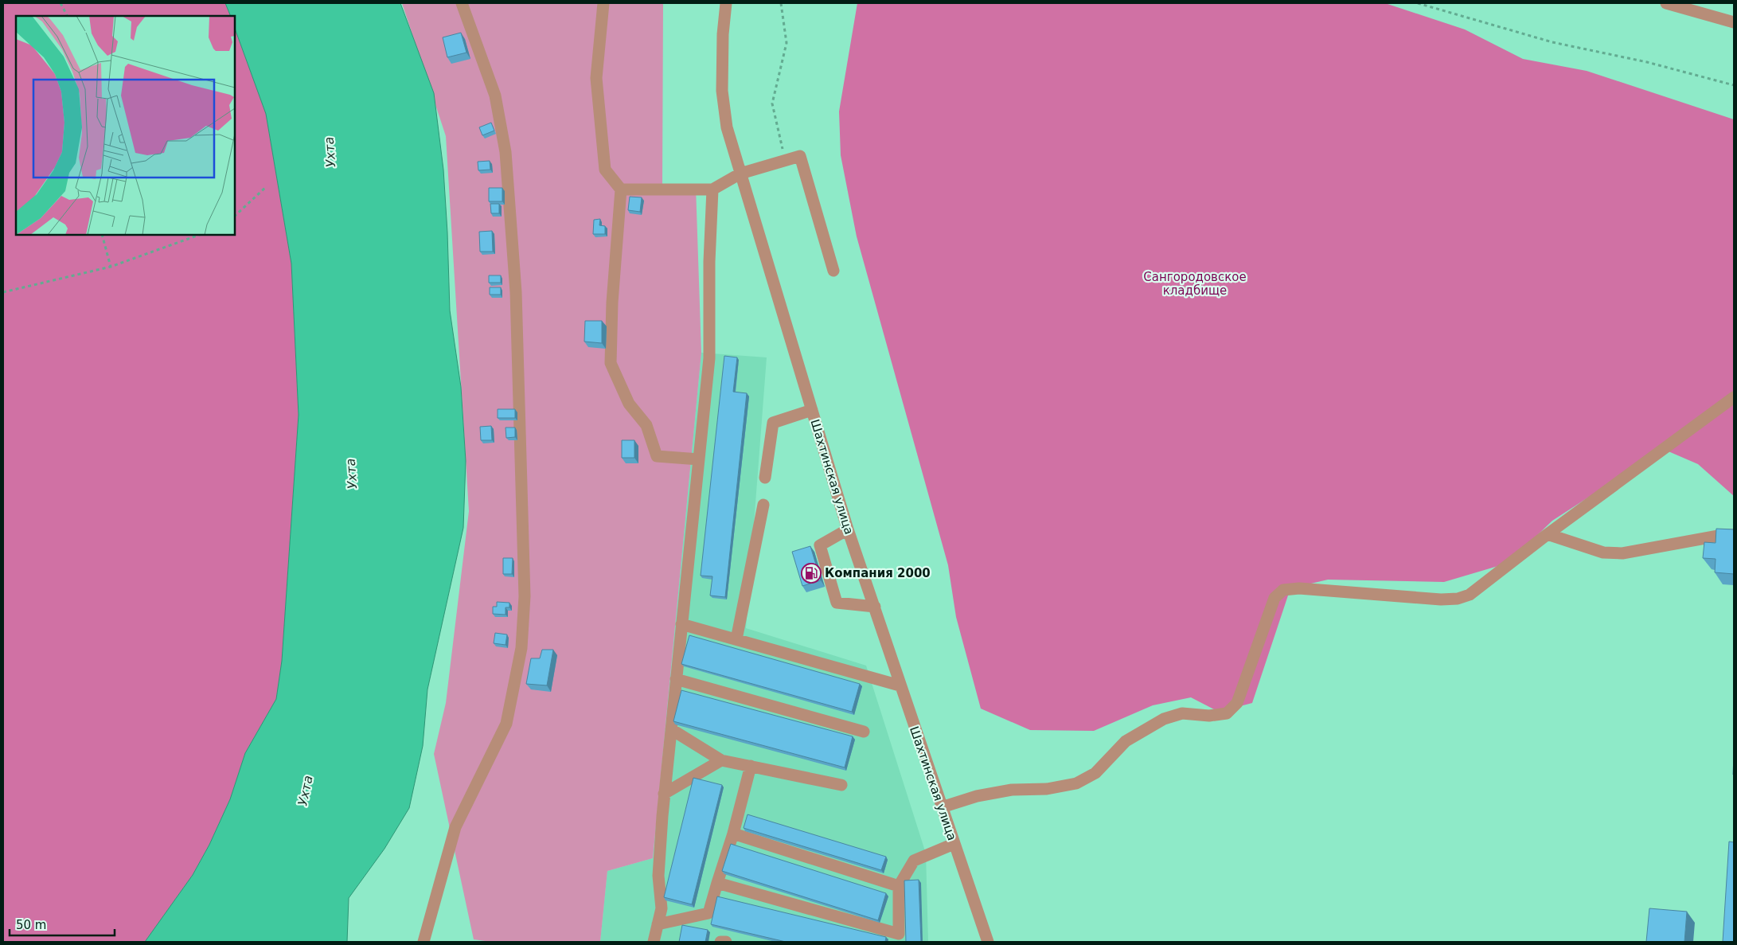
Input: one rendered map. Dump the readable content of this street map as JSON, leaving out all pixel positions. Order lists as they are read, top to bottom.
{
  "streets": {
    "street": ["Шахтинская улица"]
  },
  "water": ["Ухта"],
  "parks": ["Сангородовское кладбище"],
  "places": {
    "fuel station": ["Компания 2000"]
  },
  "scale_bar": "50 m"
}
